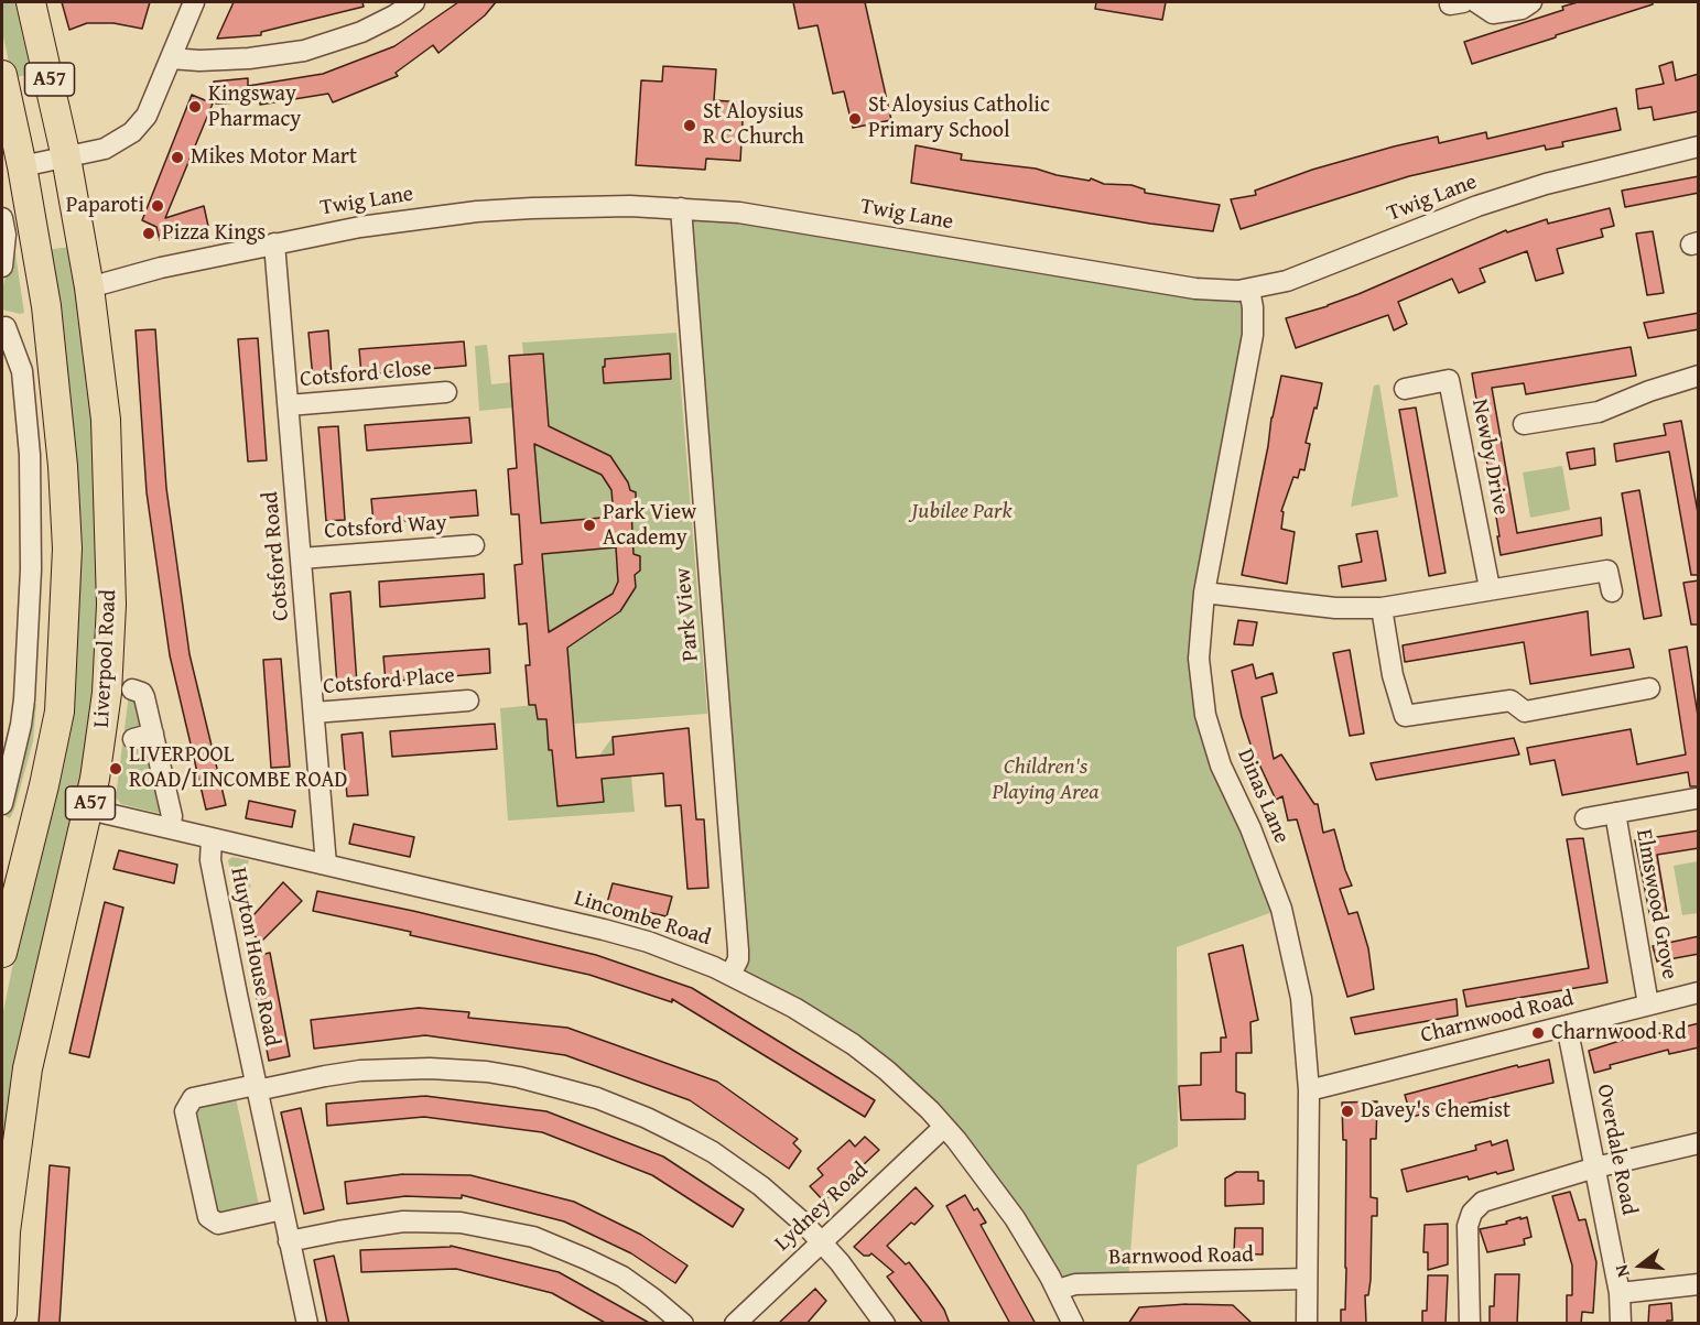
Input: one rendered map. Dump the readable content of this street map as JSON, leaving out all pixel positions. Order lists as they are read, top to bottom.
{
  "streets": {
    "highway": ["A57", "Liverpool Road"],
    "street": [
      "Twig Lane",
      "Cotsford Close",
      "Newby Drive",
      "Cotsford Way",
      "Cotsford Road",
      "Park View",
      "Cotsford Place",
      "Dinas Lane",
      "Elmswood Grove",
      "Lincombe Road",
      "Huyton House Road",
      "Charnwood Road",
      "Overdale Road",
      "Lydney Road",
      "Barnwood Road"
    ]
  },
  "crossings": [
    ["Twig Lane", "Cotsford Road"],
    ["Twig Lane", "Park View"],
    ["Twig Lane", "Liverpool Road"],
    ["Twig Lane", "Dinas Lane"],
    ["Cotsford Close", "Cotsford Road"],
    ["Cotsford Way", "Cotsford Road"],
    ["Cotsford Road", "Cotsford Place"],
    ["Cotsford Road", "Lincombe Road"],
    ["Park View", "Lincombe Road"],
    ["Liverpool Road", "Lincombe Road"],
    ["Dinas Lane", "Charnwood Road"],
    ["Dinas Lane", "Barnwood Road"],
    ["Elmswood Grove", "Charnwood Road"],
    ["Lincombe Road", "Huyton House Road"],
    ["Lincombe Road", "Lydney Road"],
    ["Lincombe Road", "Barnwood Road"],
    ["Charnwood Road", "Overdale Road"]
  ],
  "parks": ["Jubilee Park", "Children's Playing Area"],
  "places": [
    "Kingsway Pharmacy",
    "St Aloysius Catholic Primary School",
    "St Aloysius R C Church",
    "Mikes Motor Mart",
    "Paparoti",
    "Pizza Kings",
    "Park View Academy",
    "LIVERPOOL ROAD/LINCOMBE ROAD",
    "Charnwood Rd",
    "Davey's Chemist"
  ],
  "north": "left"
}
